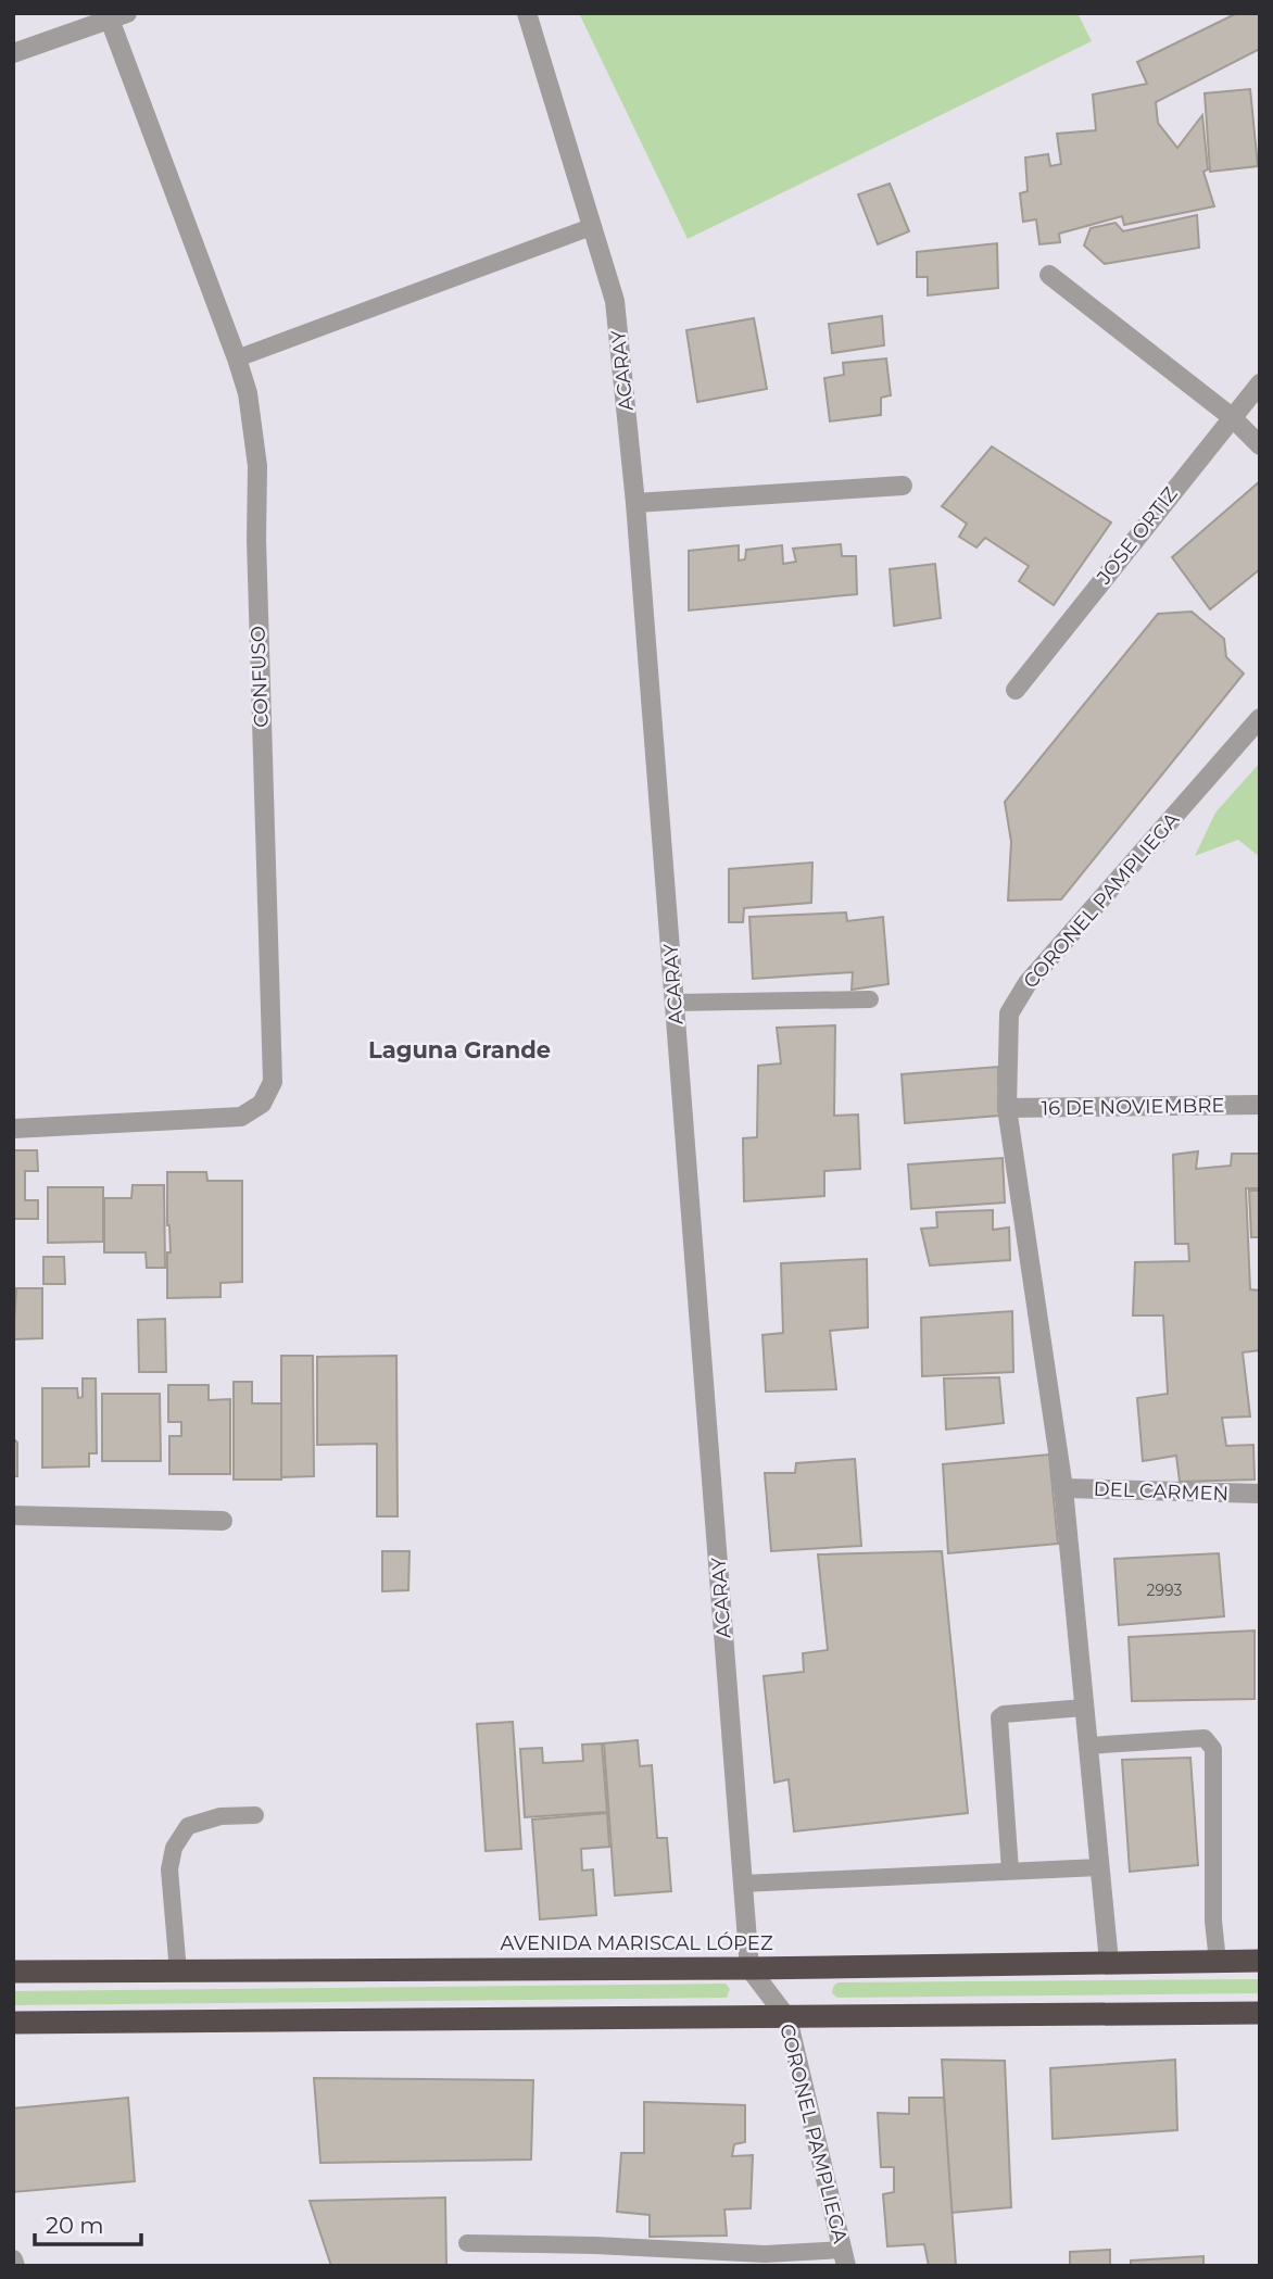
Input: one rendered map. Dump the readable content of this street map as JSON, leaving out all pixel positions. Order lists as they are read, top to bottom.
{
  "streets": {
    "highway": ["AVENIDA MARISCAL LÓPEZ"],
    "street": [
      "ACARAY",
      "JOSE ORTIZ",
      "CONFUSO",
      "CORONEL PAMPLIEGA",
      "16 DE NOVIEMBRE",
      "DEL CARMEN"
    ]
  },
  "crossings": [
    ["ACARAY", "CORONEL PAMPLIEGA"],
    ["ACARAY", "AVENIDA MARISCAL LÓPEZ"],
    ["CORONEL PAMPLIEGA", "16 DE NOVIEMBRE"],
    ["CORONEL PAMPLIEGA", "DEL CARMEN"],
    ["CORONEL PAMPLIEGA", "AVENIDA MARISCAL LÓPEZ"]
  ],
  "districts": ["Laguna Grande"],
  "house_numbers": ["2993"],
  "scale_bar": "20 m"
}
